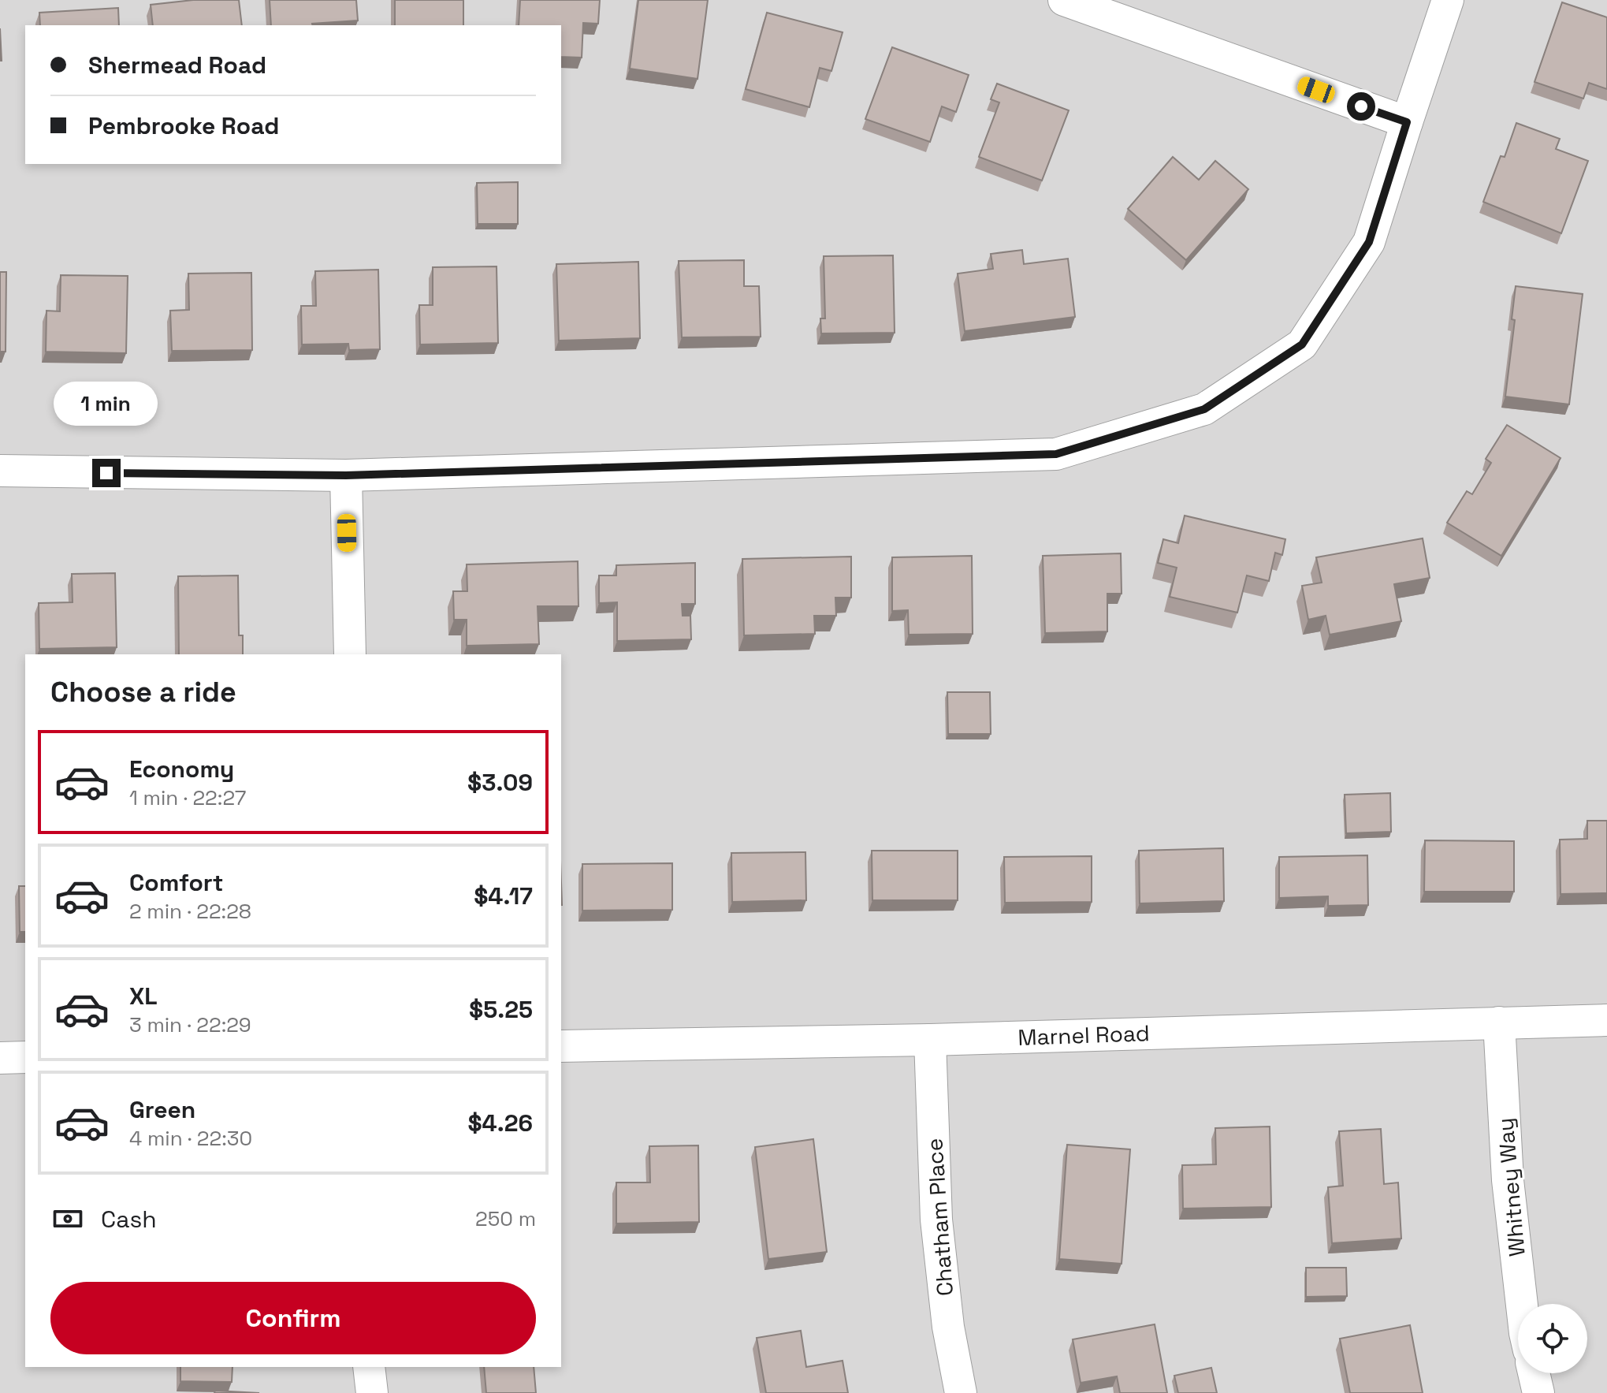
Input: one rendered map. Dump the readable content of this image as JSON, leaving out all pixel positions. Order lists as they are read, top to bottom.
{
  "streets": {
    "street": ["Marnel Road", "Whitney Way", "Chatham Place"]
  },
  "crossings": [
    ["Marnel Road", "Whitney Way"],
    ["Marnel Road", "Chatham Place"]
  ],
  "page": {
    "banner": ["Shermead Road", "Pembrooke Road"],
    "bubble": "1 min",
    "heading": "Choose a ride",
    "list": [
      {
        "name": "Economy",
        "note": "1 min · 22:27",
        "value": "$3.09"
      },
      {
        "name": "Comfort",
        "note": "2 min · 22:28",
        "value": "$4.17"
      },
      {
        "name": "XL",
        "note": "3 min · 22:29",
        "value": "$5.25"
      },
      {
        "name": "Green",
        "note": "4 min · 22:30",
        "value": "$4.26"
      }
    ],
    "pay": ["Cash", "250 m"],
    "buttons": "Confirm"
  }
}
